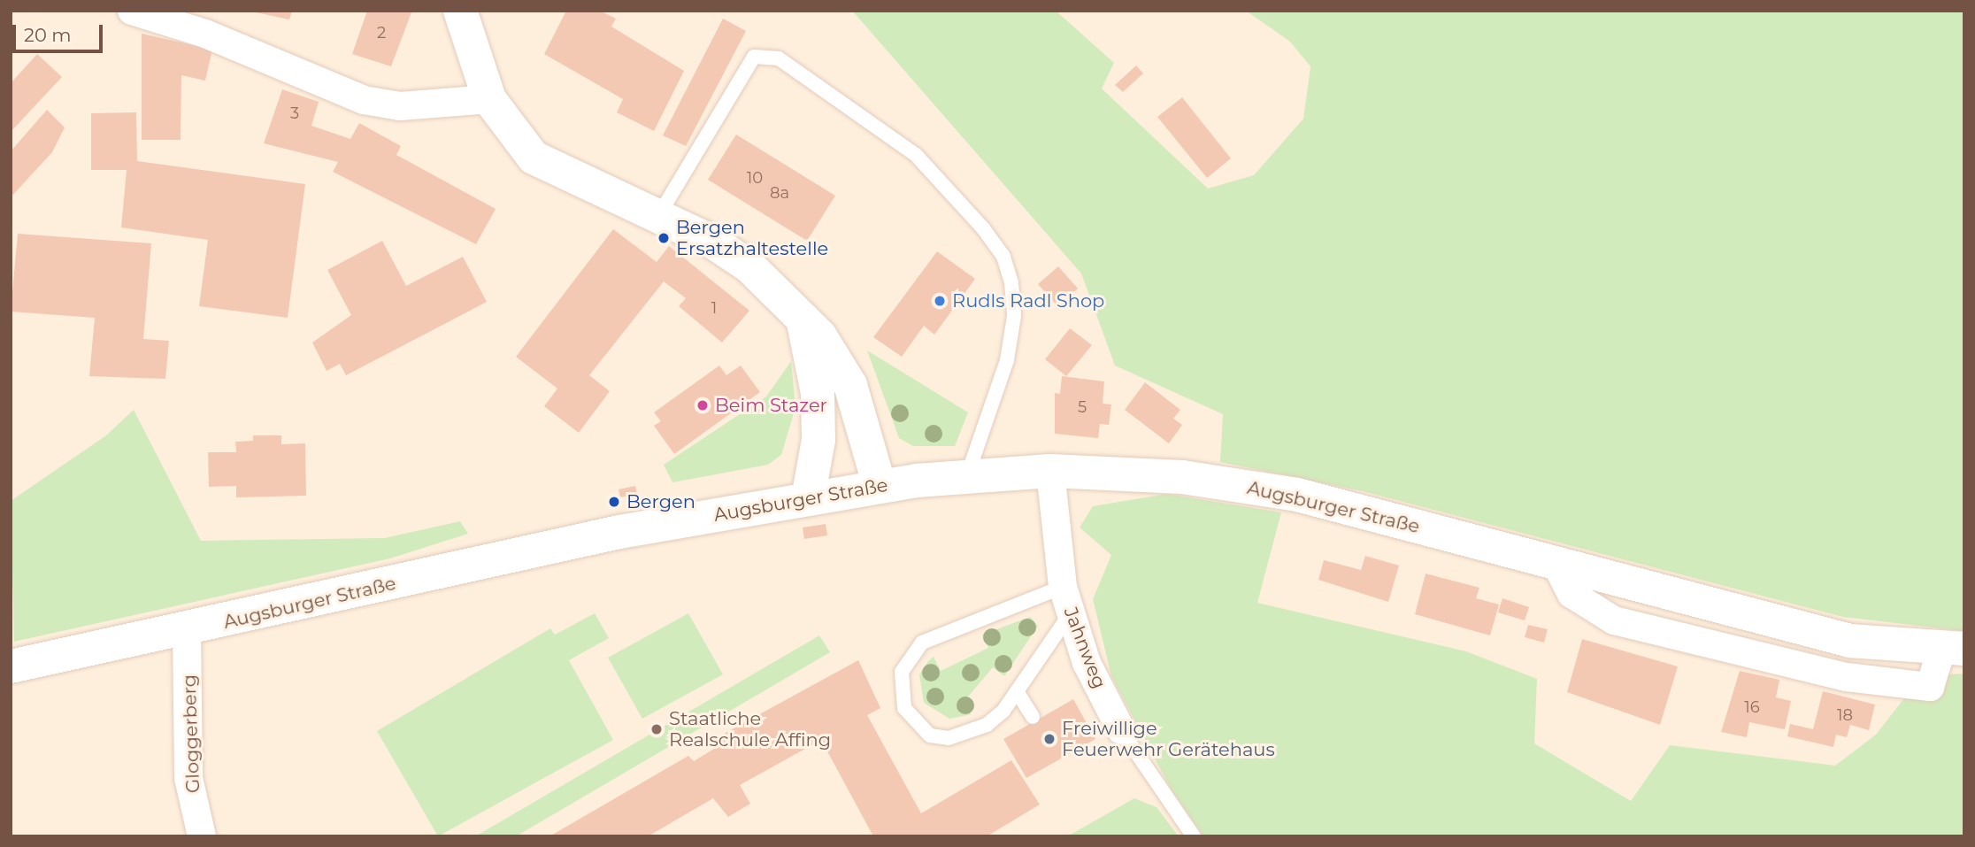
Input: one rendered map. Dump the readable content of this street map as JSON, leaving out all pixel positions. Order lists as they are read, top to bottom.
{
  "streets": {
    "main road": ["Augsburger Straße"],
    "street": ["Jahnweg", "Gloggerberg"]
  },
  "crossings": [
    ["Augsburger Straße", "Jahnweg"],
    ["Augsburger Straße", "Gloggerberg"]
  ],
  "places": [
    "Bergen Ersatzhaltestelle",
    "Rudls Radl Shop",
    "Beim Stazer",
    "Bergen",
    "Staatliche Realschule Affing",
    "Freiwillige Feuerwehr Gerätehaus"
  ],
  "house_numbers": [
    "2",
    "3",
    "10",
    "8a",
    "1",
    "5",
    "16",
    "18"
  ],
  "scale_bar": "20 m"
}
